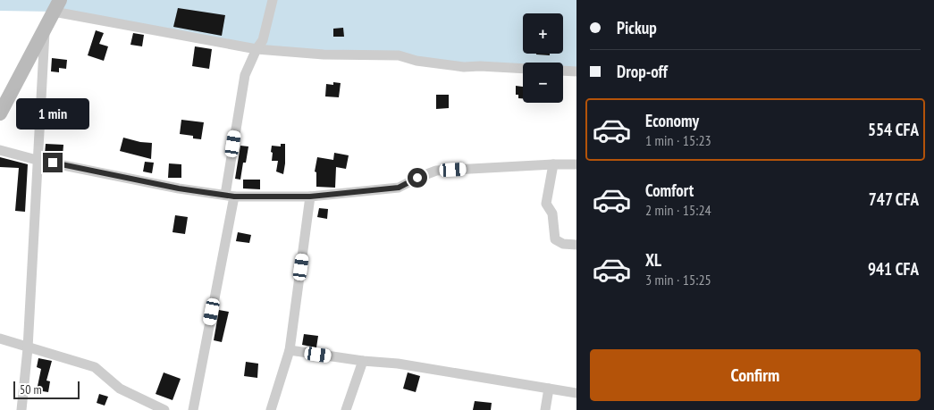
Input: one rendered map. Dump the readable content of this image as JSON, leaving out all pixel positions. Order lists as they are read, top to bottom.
{
  "scale_bar": "50 m",
  "page": {
    "banner": ["Pickup", "Drop-off"],
    "map_buttons": ["+", "−"],
    "bubble": "1 min",
    "list": [
      {
        "name": "Economy",
        "note": "1 min · 15:23",
        "value": "554 CFA"
      },
      {
        "name": "Comfort",
        "note": "2 min · 15:24",
        "value": "747 CFA"
      },
      {
        "name": "XL",
        "note": "3 min · 15:25",
        "value": "941 CFA"
      }
    ],
    "buttons": "Confirm",
    "scale": "50 m"
  }
}
